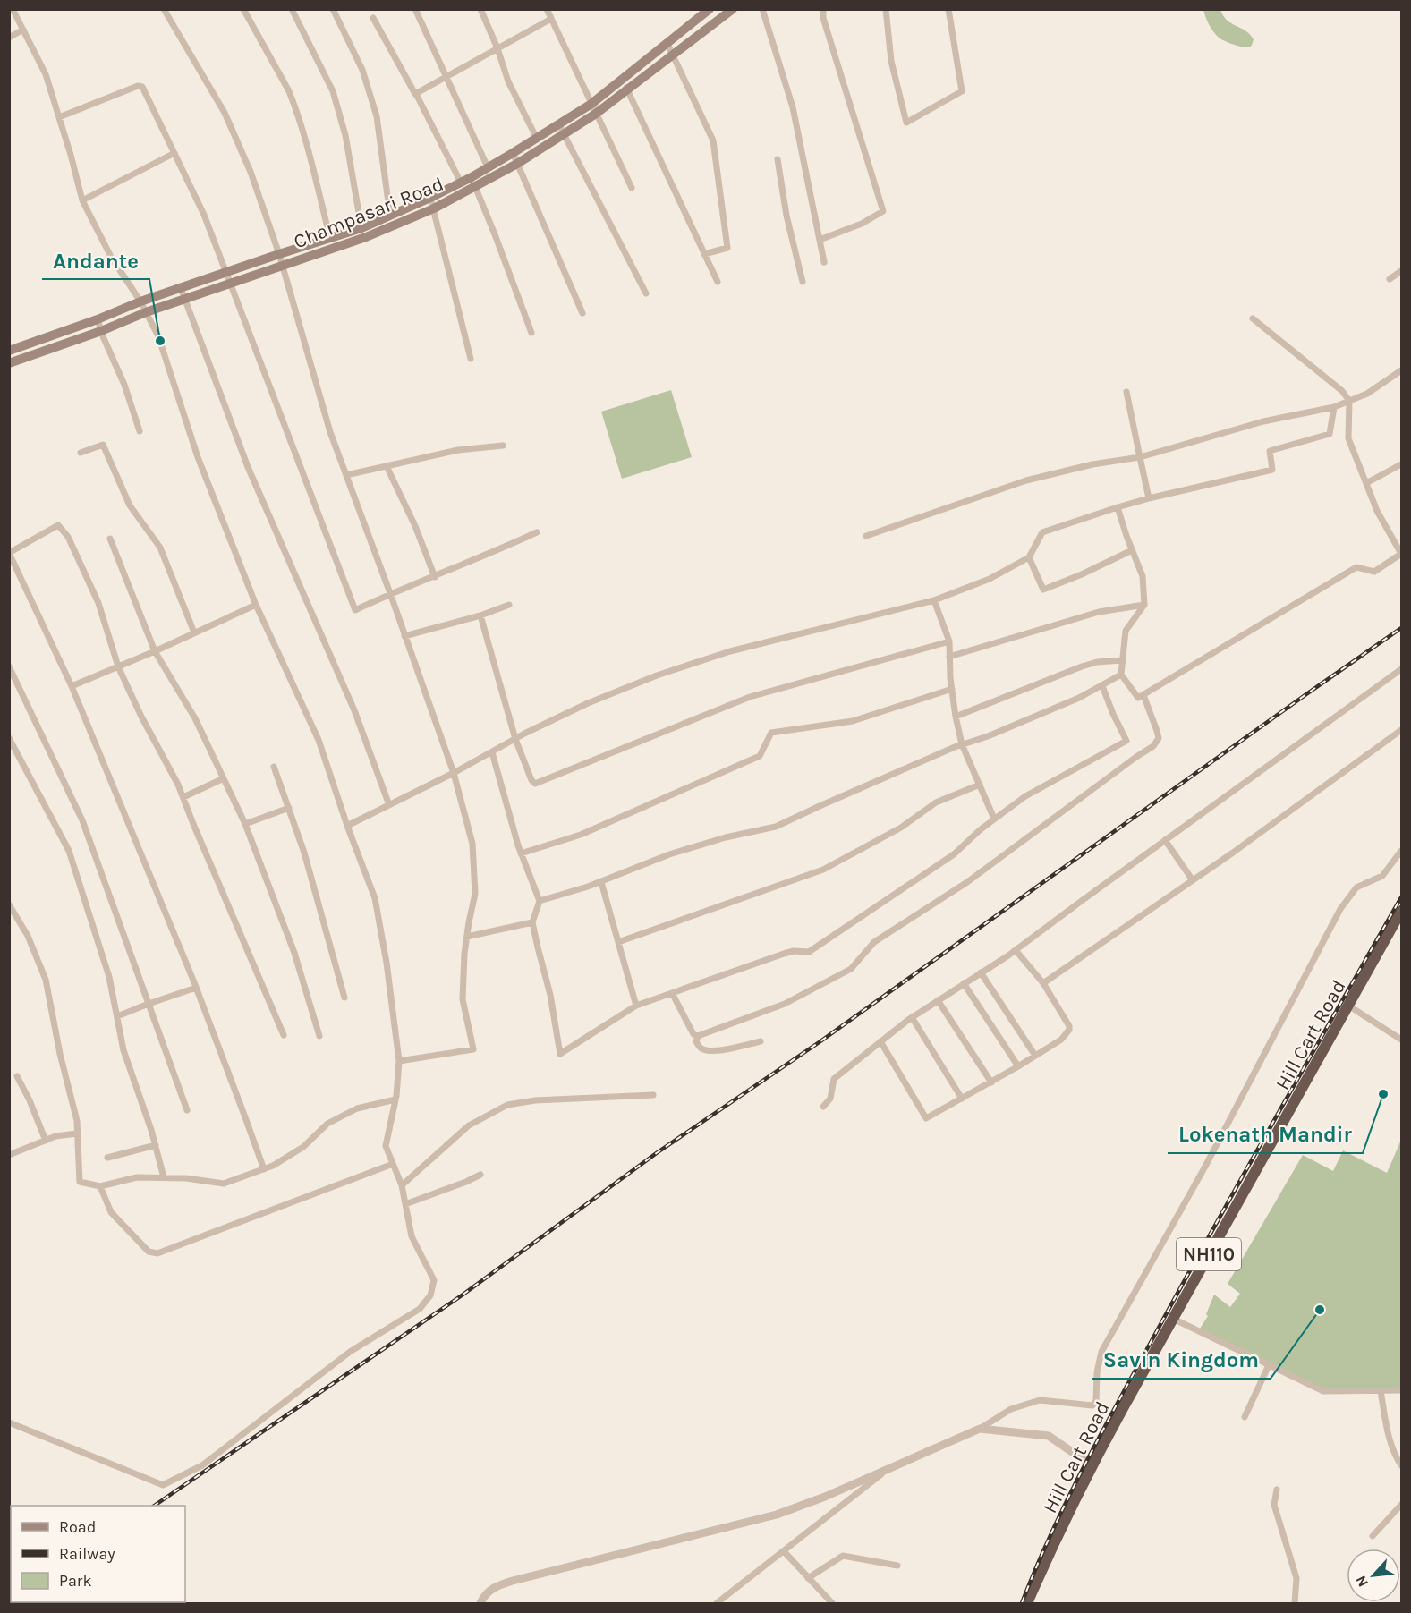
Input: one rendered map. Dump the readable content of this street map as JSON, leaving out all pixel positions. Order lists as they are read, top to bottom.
{
  "streets": {
    "highway": ["Hill Cart Road", "NH110"],
    "main road": ["Champasari Road"]
  },
  "places": ["Andante", "Lokenath Mandir", "Savin Kingdom"],
  "legend": ["Road", "Railway", "Park"],
  "north": "bottom left"
}
